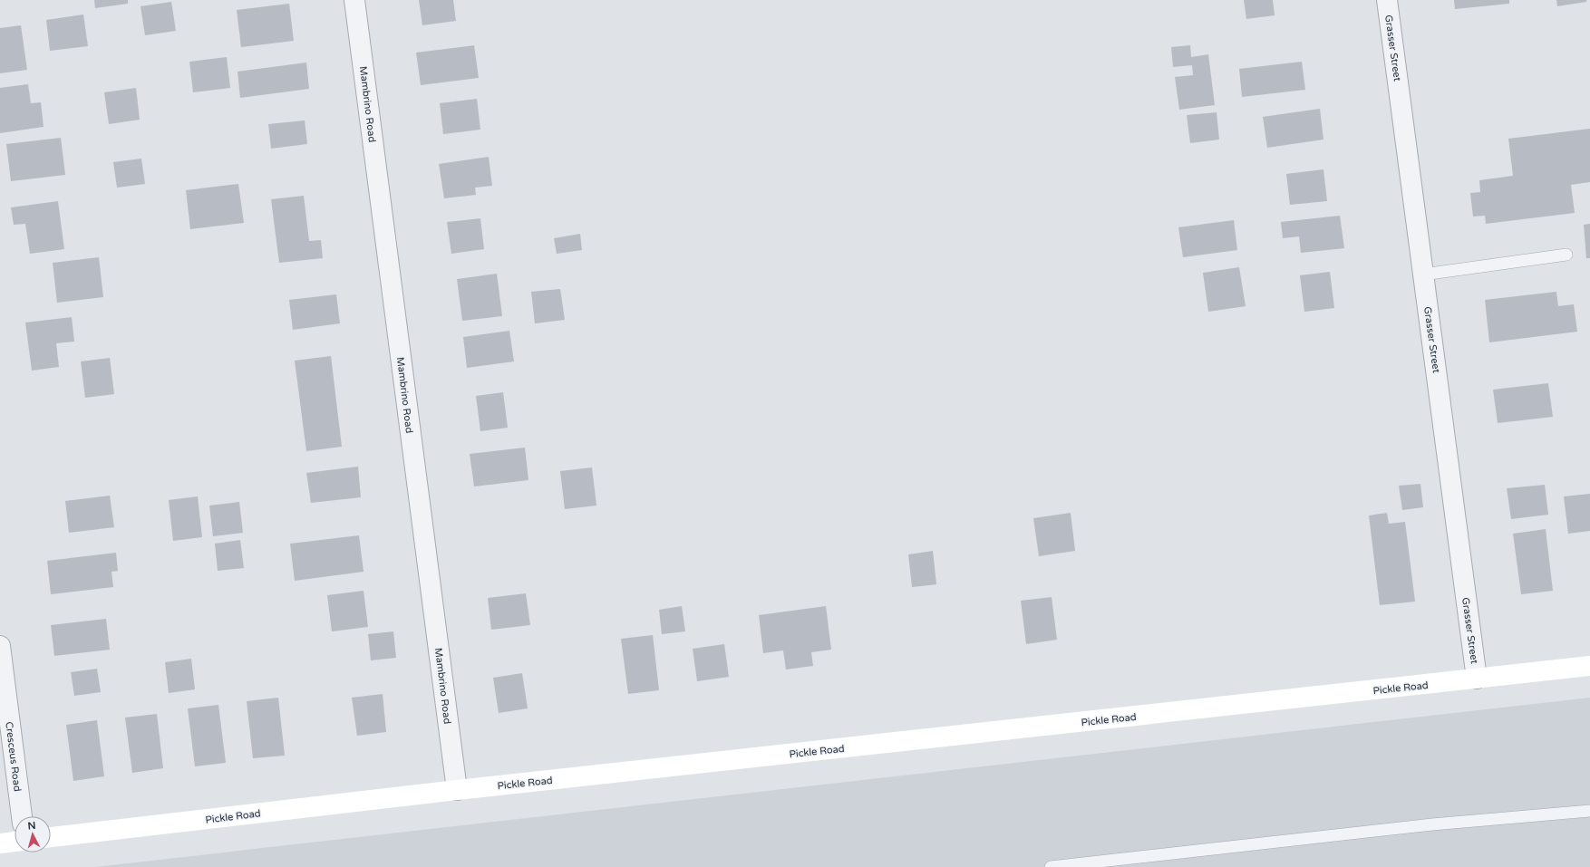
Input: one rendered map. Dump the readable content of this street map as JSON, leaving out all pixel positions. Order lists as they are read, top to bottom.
{
  "streets": {
    "street": [
      "Grasser Street",
      "Mambrino Road",
      "Pickle Road",
      "Cresceus Road"
    ]
  },
  "crossings": [
    ["Grasser Street", "Pickle Road"],
    ["Mambrino Road", "Pickle Road"]
  ],
  "north": "top"
}
